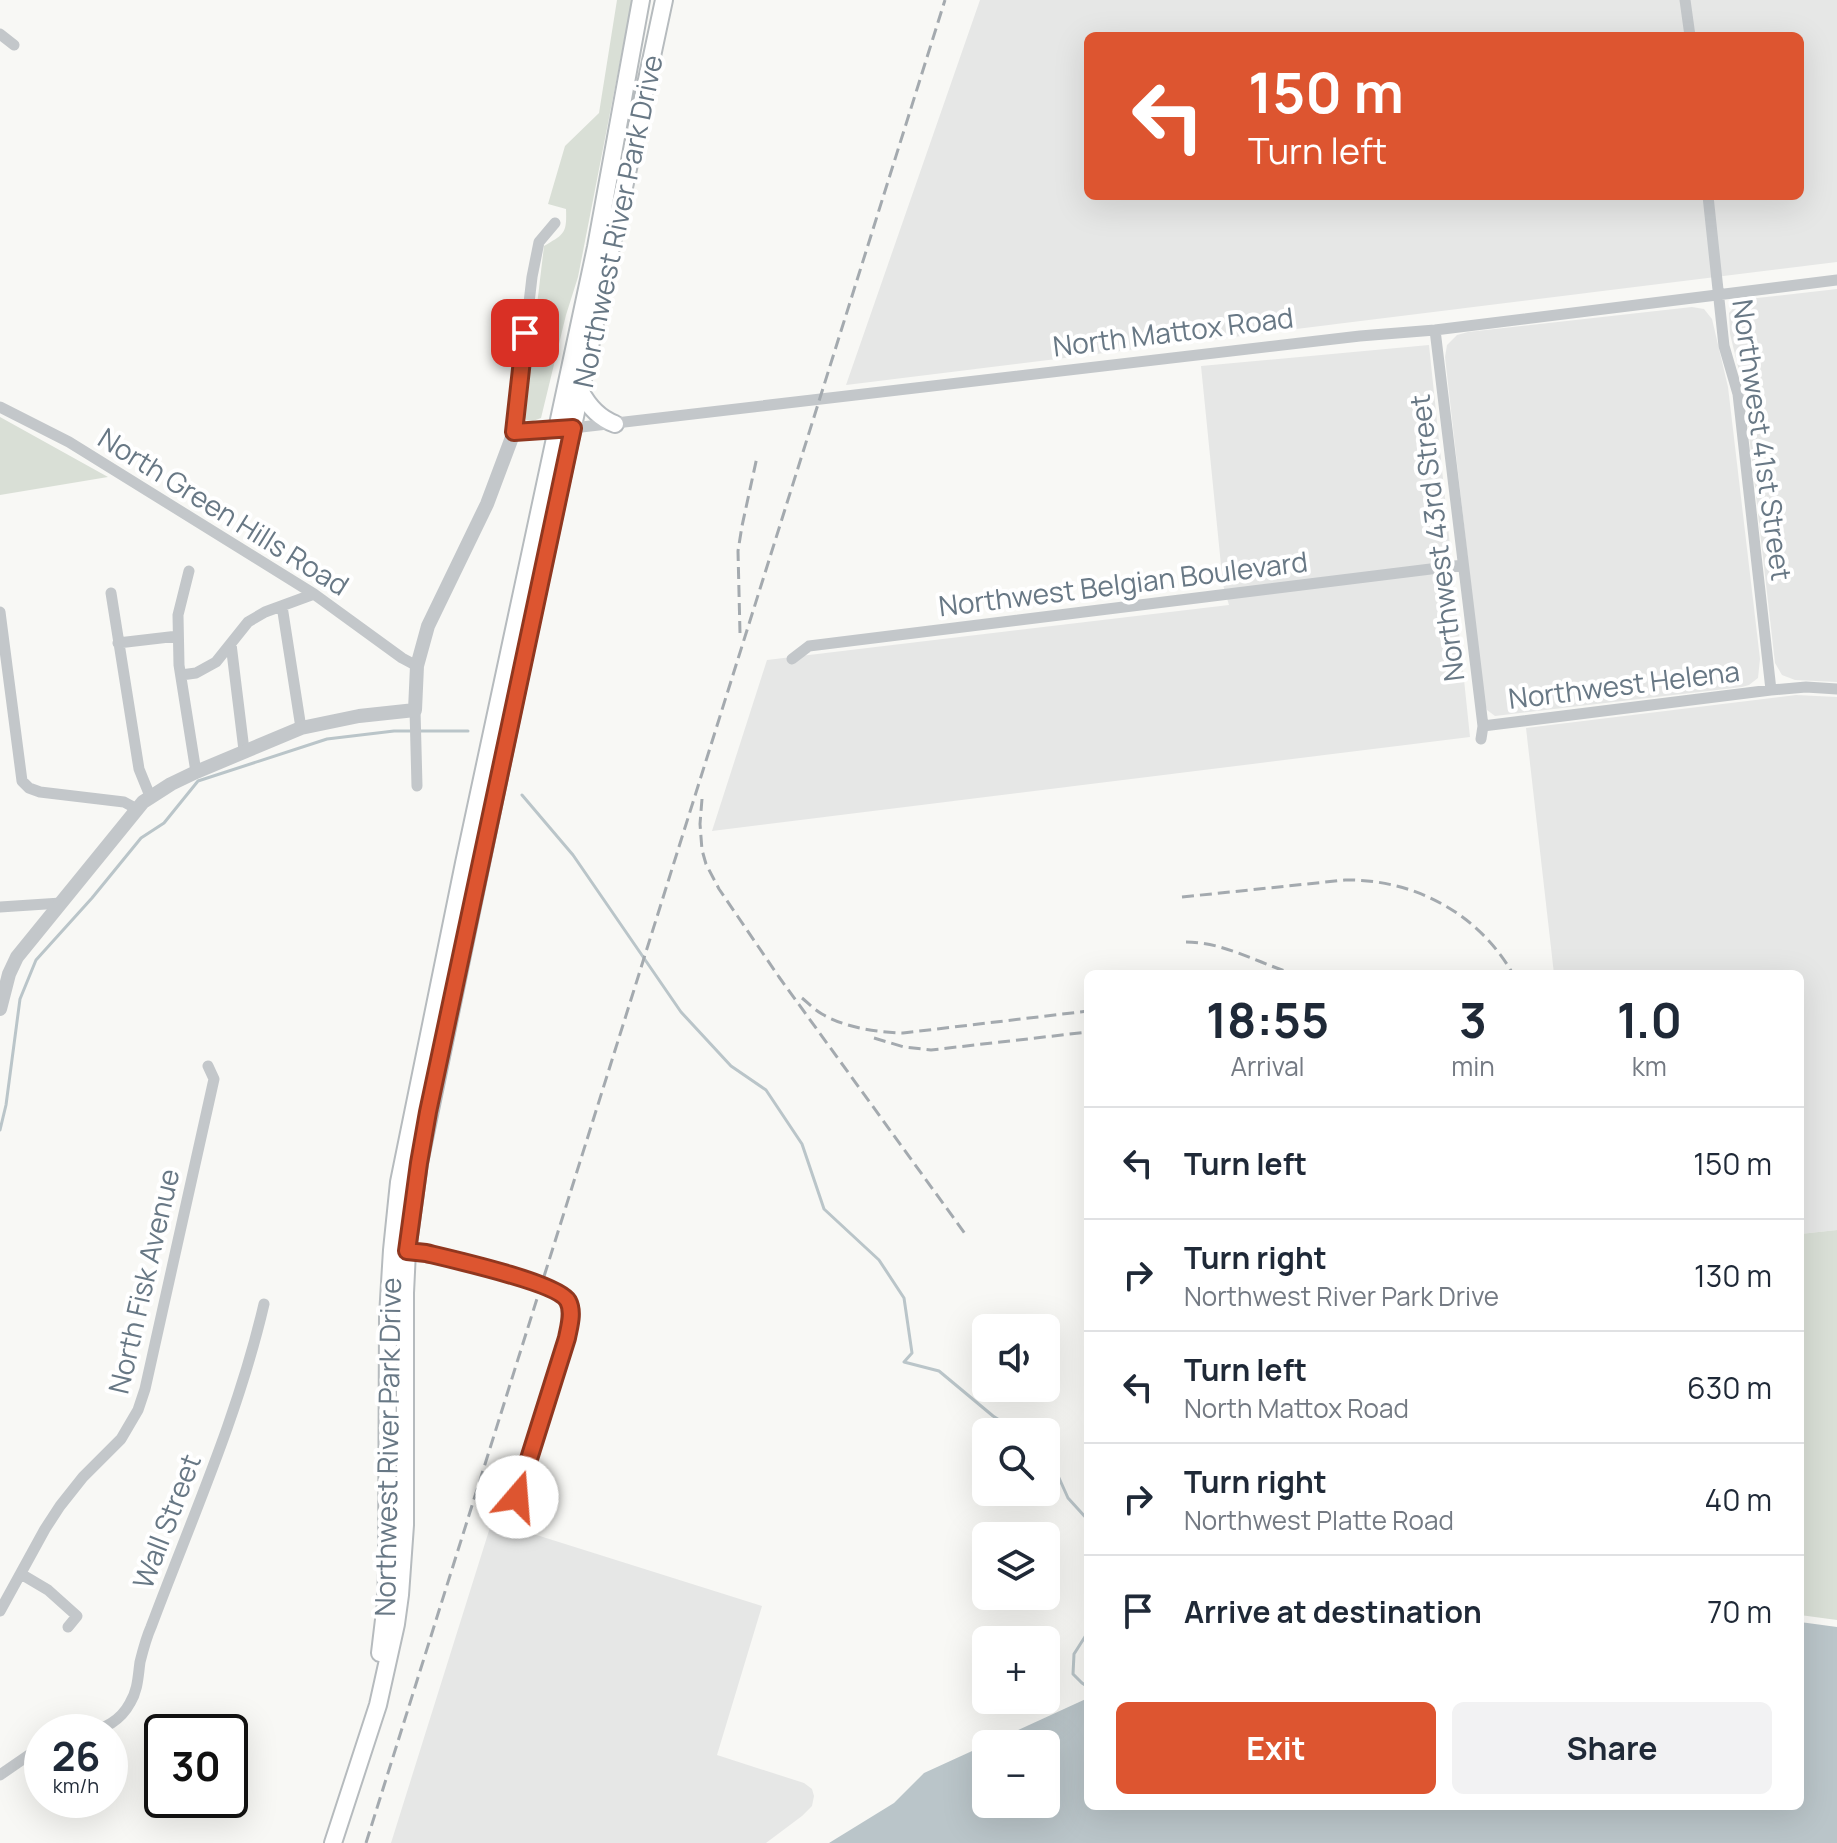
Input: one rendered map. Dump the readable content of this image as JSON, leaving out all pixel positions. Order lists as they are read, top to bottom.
{
  "streets": {
    "main road": ["Northwest River Park Drive"],
    "street": [
      "North Mattox Road",
      "Northwest 41st Street",
      "North Green Hills Road",
      "Northwest 43rd Street",
      "Northwest Belgian Boulevard",
      "Northwest Helena",
      "North Fisk Avenue",
      "Wall Street"
    ]
  },
  "crossings": [
    ["Northwest River Park Drive", "North Mattox Road"],
    ["North Mattox Road", "Northwest 41st Street"],
    ["North Mattox Road", "Northwest 43rd Street"],
    ["Northwest 41st Street", "Northwest Helena"],
    ["Northwest 43rd Street", "Northwest Belgian Boulevard"],
    ["Northwest 43rd Street", "Northwest Helena"]
  ],
  "page": {
    "turn": ["150 m", "Turn left"],
    "eta": [
      "18:55",
      "Arrival",
      "3",
      "min",
      "1.0",
      "km"
    ],
    "list": [
      {
        "name": "Turn left",
        "value": "150 m"
      },
      {
        "name": "Turn right",
        "note": "Northwest River Park Drive",
        "value": "130 m"
      },
      {
        "name": "Turn left",
        "note": "North Mattox Road",
        "value": "630 m"
      },
      {
        "name": "Turn right",
        "note": "Northwest Platte Road",
        "value": "40 m"
      },
      {
        "name": "Arrive at destination",
        "value": "70 m"
      }
    ],
    "map_buttons": ["+", "−"],
    "buttons": ["Exit", "Share"],
    "speed": "26 km/h",
    "limit": "30"
  }
}
